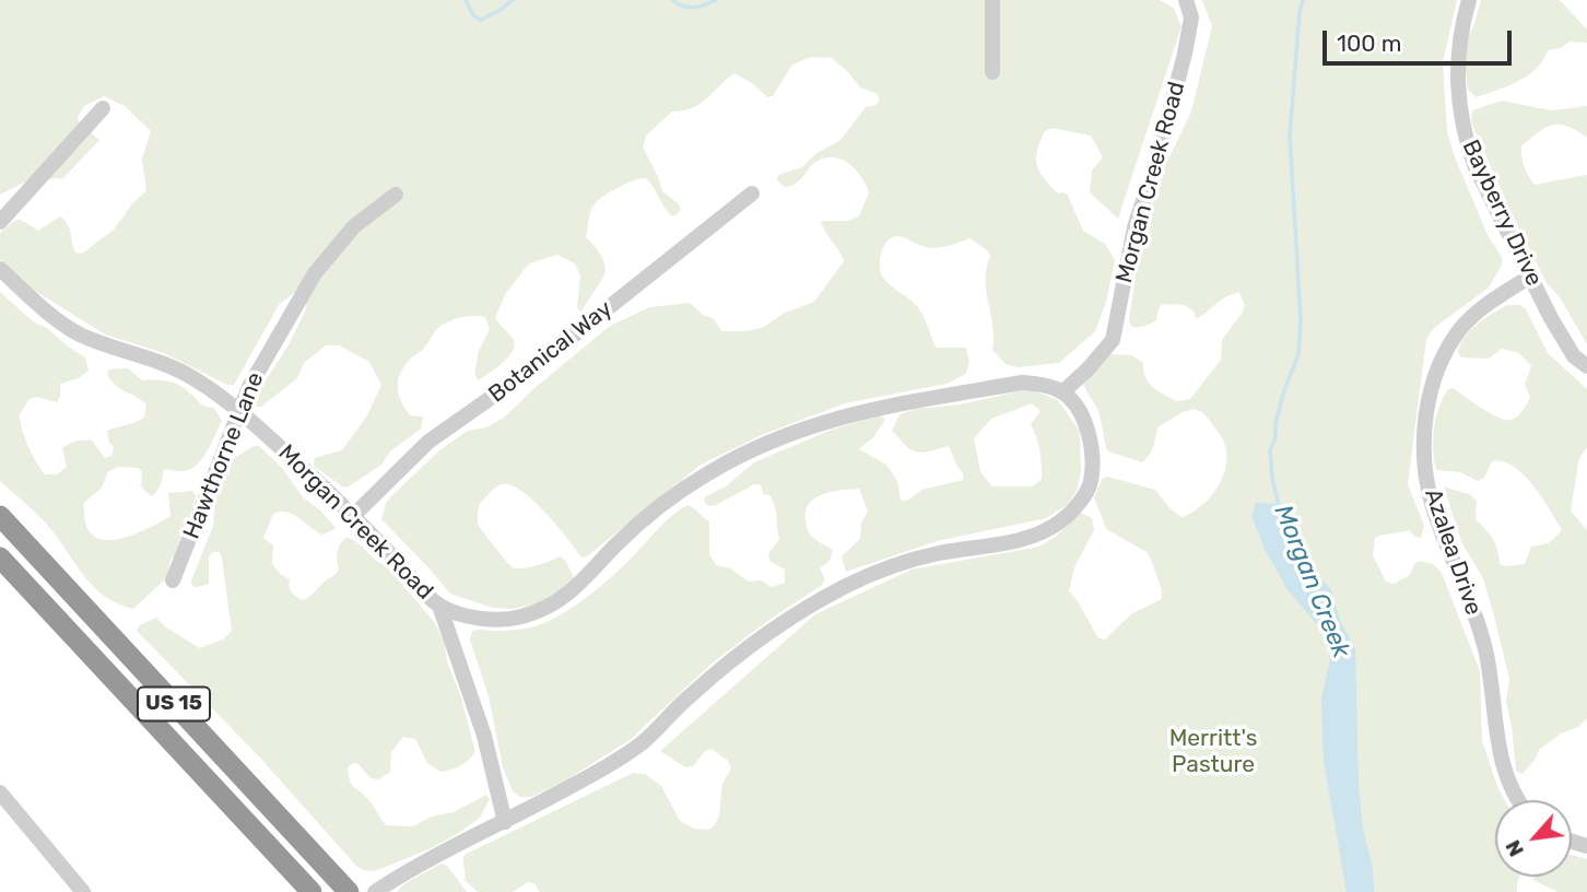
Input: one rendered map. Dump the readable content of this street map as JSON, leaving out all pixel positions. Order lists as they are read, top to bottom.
{
  "streets": {
    "highway": ["US 15"],
    "street": [
      "Morgan Creek Road",
      "Bayberry Drive",
      "Botanical Way",
      "Hawthorne Lane",
      "Azalea Drive"
    ]
  },
  "crossings": [
    ["Morgan Creek Road", "Botanical Way"],
    ["Morgan Creek Road", "Hawthorne Lane"],
    ["Bayberry Drive", "Azalea Drive"]
  ],
  "water": ["Morgan Creek"],
  "parks": ["Merritt's Pasture"],
  "scale_bar": "100 m",
  "north": "bottom left"
}
